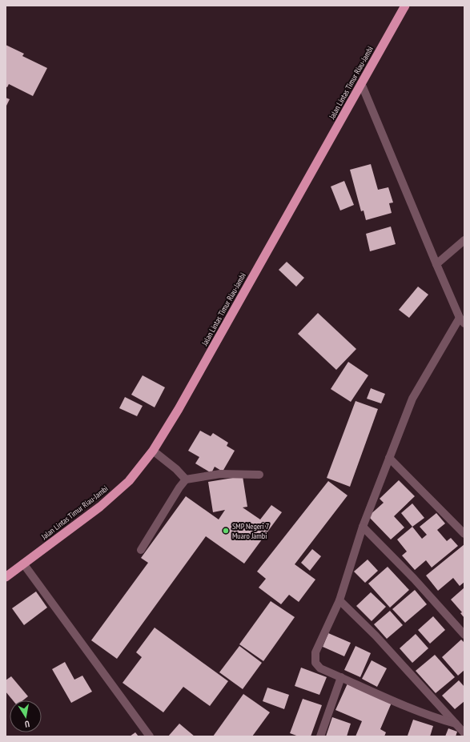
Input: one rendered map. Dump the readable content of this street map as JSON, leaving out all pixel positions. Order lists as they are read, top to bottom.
{
  "streets": {
    "highway": ["Jalan Lintas Timur Riau-Jambi"]
  },
  "places": ["SMP Negeri 7 Muaro Jambi"],
  "north": "bottom"
}
